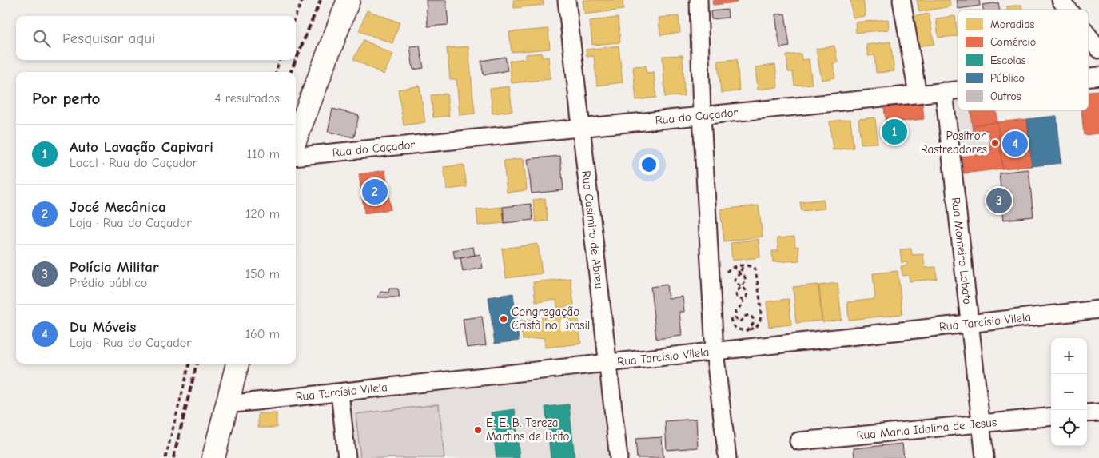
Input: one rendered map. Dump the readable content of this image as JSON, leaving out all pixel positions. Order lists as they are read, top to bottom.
{
  "streets": {
    "street": [
      "Rua do Caçador",
      "Rua Casimiro de Abreu",
      "Rua Monteiro Lobato",
      "Rua Tarcísio Vilela",
      "Rua Maria Idalina de Jesus"
    ]
  },
  "crossings": [
    ["Rua do Caçador", "Rua Casimiro de Abreu"],
    ["Rua do Caçador", "Rua Monteiro Lobato"],
    ["Rua Casimiro de Abreu", "Rua Tarcísio Vilela"],
    ["Rua Monteiro Lobato", "Rua Tarcísio Vilela"],
    ["Rua Monteiro Lobato", "Rua Maria Idalina de Jesus"]
  ],
  "places": ["Positron Rastreadores", "Congregação Cristã no Brasil", "E. E. B. Tereza Martins de Brito"],
  "legend": [
    "Moradias",
    "Comércio",
    "Escolas",
    "Público",
    "Outros"
  ],
  "page": {
    "search": "Pesquisar aqui",
    "heading": ["Por perto", "4 resultados"],
    "pins": [
      "1",
      "4",
      "2",
      "3"
    ],
    "list": [
      {
        "mark": "1",
        "name": "Auto Lavação Capivari",
        "note": "Local · Rua do Caçador",
        "value": "110 m"
      },
      {
        "mark": "2",
        "name": "Jocé Mecânica",
        "note": "Loja · Rua do Caçador",
        "value": "120 m"
      },
      {
        "mark": "3",
        "name": "Polícia Militar",
        "note": "Prédio público",
        "value": "150 m"
      },
      {
        "mark": "4",
        "name": "Du Móveis",
        "note": "Loja · Rua do Caçador",
        "value": "160 m"
      }
    ],
    "map_buttons": ["+", "−"]
  }
}
